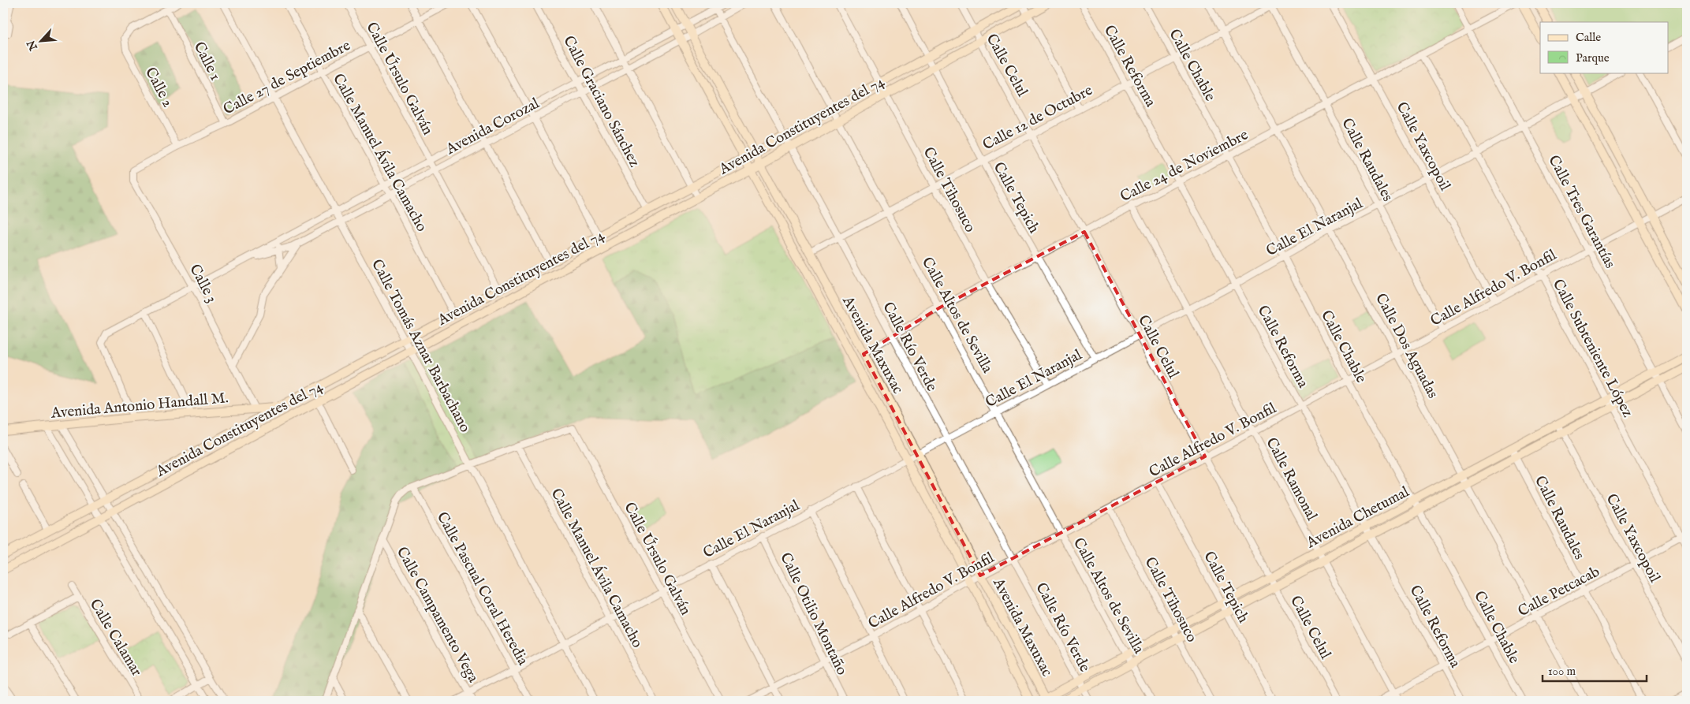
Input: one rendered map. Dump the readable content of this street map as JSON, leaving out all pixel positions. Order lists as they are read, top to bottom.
{
  "streets": {
    "main road": [
      "Avenida Constituyentes del 74",
      "Avenida Maxuxac",
      "Avenida Antonio Handall M.",
      "Avenida Chetumal"
    ],
    "street": [
      "Calle 1",
      "Calle Celul",
      "Calle Chable",
      "Calle Reforma",
      "Calle 27 de Septiembre",
      "Calle Úrsulo Galván",
      "Calle 2",
      "Calle Graciano Sánchez",
      "Calle 12 de Octubre",
      "Avenida Corozal",
      "Calle Yaxcopoil",
      "Calle Manuel Ávila Camacho",
      "Calle Raudales",
      "Calle 24 de Noviembre",
      "Calle Tihosuco",
      "Calle Tepich",
      "Calle Tres Garantías",
      "Calle El Naranjal",
      "Calle 3",
      "Calle Alfredo V. Bonfil",
      "Calle Altos de Sevilla",
      "Calle Tomás Aznar Barbachano",
      "Calle Dos Aguadas",
      "Calle Río Verde",
      "Calle Subteniente López",
      "Calle Ramonal",
      "Calle Pascual Coral Heredia",
      "Calle Petcacab",
      "Calle Otilio Montaño",
      "Calle Campamento Vega",
      "Calle Calamar"
    ]
  },
  "crossings": [
    ["Calle 1", "Calle 27 de Septiembre"],
    ["Calle 1", "Calle 2"],
    ["Calle Celul", "Calle 12 de Octubre"],
    ["Calle Celul", "Avenida Constituyentes del 74"],
    ["Calle Celul", "Calle 24 de Noviembre"],
    ["Calle Celul", "Calle El Naranjal"],
    ["Calle Celul", "Calle Alfredo V. Bonfil"],
    ["Calle Celul", "Avenida Chetumal"],
    ["Calle Chable", "Calle 12 de Octubre"],
    ["Calle Chable", "Calle 24 de Noviembre"],
    ["Calle Chable", "Calle El Naranjal"],
    ["Calle Chable", "Calle Alfredo V. Bonfil"],
    ["Calle Chable", "Avenida Chetumal"],
    ["Calle Chable", "Calle Petcacab"],
    ["Calle Reforma", "Calle 12 de Octubre"],
    ["Calle Reforma", "Calle 24 de Noviembre"],
    ["Calle Reforma", "Calle El Naranjal"],
    ["Calle Reforma", "Calle Alfredo V. Bonfil"],
    ["Calle Reforma", "Avenida Chetumal"],
    ["Calle Reforma", "Calle Petcacab"],
    ["Calle 27 de Septiembre", "Calle Úrsulo Galván"],
    ["Calle 27 de Septiembre", "Calle 2"],
    ["Calle 27 de Septiembre", "Calle Manuel Ávila Camacho"],
    ["Calle 27 de Septiembre", "Calle 3"],
    ["Calle 27 de Septiembre", "Calle Tomás Aznar Barbachano"],
    ["Calle Úrsulo Galván", "Avenida Constituyentes del 74"],
    ["Calle Úrsulo Galván", "Avenida Corozal"],
    ["Calle Úrsulo Galván", "Calle Manuel Ávila Camacho"],
    ["Calle Úrsulo Galván", "Calle El Naranjal"],
    ["Calle Graciano Sánchez", "Avenida Constituyentes del 74"],
    ["Calle Graciano Sánchez", "Avenida Corozal"],
    ["Calle 12 de Octubre", "Calle Raudales"],
    ["Calle 12 de Octubre", "Calle Tihosuco"],
    ["Calle 12 de Octubre", "Calle Tepich"],
    ["Calle 12 de Octubre", "Calle Altos de Sevilla"],
    ["Calle 12 de Octubre", "Avenida Maxuxac"],
    ["Calle 12 de Octubre", "Calle Dos Aguadas"],
    ["Calle 12 de Octubre", "Calle Río Verde"],
    ["Avenida Constituyentes del 74", "Calle Manuel Ávila Camacho"],
    ["Avenida Constituyentes del 74", "Calle Tihosuco"],
    ["Avenida Constituyentes del 74", "Calle Tepich"],
    ["Avenida Constituyentes del 74", "Calle Altos de Sevilla"],
    ["Avenida Constituyentes del 74", "Avenida Maxuxac"],
    ["Avenida Constituyentes del 74", "Calle Tomás Aznar Barbachano"],
    ["Avenida Constituyentes del 74", "Calle Río Verde"],
    ["Avenida Constituyentes del 74", "Avenida Antonio Handall M."],
    ["Avenida Corozal", "Calle Manuel Ávila Camacho"],
    ["Avenida Corozal", "Calle 3"],
    ["Avenida Corozal", "Avenida Maxuxac"],
    ["Avenida Corozal", "Calle Tomás Aznar Barbachano"],
    ["Avenida Corozal", "Calle Río Verde"],
    ["Avenida Corozal", "Avenida Antonio Handall M."],
    ["Calle Yaxcopoil", "Calle 24 de Noviembre"],
    ["Calle Yaxcopoil", "Calle El Naranjal"],
    ["Calle Yaxcopoil", "Calle Alfredo V. Bonfil"],
    ["Calle Yaxcopoil", "Avenida Chetumal"],
    ["Calle Yaxcopoil", "Calle Petcacab"],
    ["Calle Manuel Ávila Camacho", "Calle El Naranjal"],
    ["Calle Raudales", "Calle 24 de Noviembre"],
    ["Calle Raudales", "Calle El Naranjal"],
    ["Calle Raudales", "Calle Alfredo V. Bonfil"],
    ["Calle Raudales", "Avenida Chetumal"],
    ["Calle Raudales", "Calle Petcacab"],
    ["Calle 24 de Noviembre", "Calle Tihosuco"],
    ["Calle 24 de Noviembre", "Calle Tepich"],
    ["Calle 24 de Noviembre", "Calle Tres Garantías"],
    ["Calle 24 de Noviembre", "Calle Altos de Sevilla"],
    ["Calle 24 de Noviembre", "Avenida Maxuxac"],
    ["Calle 24 de Noviembre", "Calle Dos Aguadas"],
    ["Calle 24 de Noviembre", "Calle Río Verde"],
    ["Calle 24 de Noviembre", "Calle Subteniente López"],
    ["Calle 24 de Noviembre", "Calle Ramonal"],
    ["Calle Tihosuco", "Calle El Naranjal"],
    ["Calle Tihosuco", "Calle Alfredo V. Bonfil"],
    ["Calle Tihosuco", "Avenida Chetumal"],
    ["Calle Tepich", "Calle El Naranjal"],
    ["Calle Tepich", "Calle Alfredo V. Bonfil"],
    ["Calle Tepich", "Avenida Chetumal"],
    ["Calle Tres Garantías", "Calle El Naranjal"],
    ["Calle Tres Garantías", "Calle Alfredo V. Bonfil"],
    ["Calle Tres Garantías", "Avenida Chetumal"],
    ["Calle El Naranjal", "Calle Altos de Sevilla"],
    ["Calle El Naranjal", "Avenida Maxuxac"],
    ["Calle El Naranjal", "Calle Tomás Aznar Barbachano"],
    ["Calle El Naranjal", "Calle Dos Aguadas"],
    ["Calle El Naranjal", "Calle Río Verde"],
    ["Calle El Naranjal", "Calle Subteniente López"],
    ["Calle El Naranjal", "Calle Ramonal"],
    ["Calle El Naranjal", "Calle Pascual Coral Heredia"],
    ["Calle El Naranjal", "Calle Otilio Montaño"],
    ["Calle El Naranjal", "Calle Campamento Vega"],
    ["Calle 3", "Avenida Antonio Handall M."],
    ["Calle Alfredo V. Bonfil", "Calle Altos de Sevilla"],
    ["Calle Alfredo V. Bonfil", "Avenida Maxuxac"],
    ["Calle Alfredo V. Bonfil", "Calle Dos Aguadas"],
    ["Calle Alfredo V. Bonfil", "Calle Río Verde"],
    ["Calle Alfredo V. Bonfil", "Calle Subteniente López"],
    ["Calle Alfredo V. Bonfil", "Calle Ramonal"],
    ["Calle Alfredo V. Bonfil", "Calle Otilio Montaño"],
    ["Calle Altos de Sevilla", "Avenida Chetumal"],
    ["Avenida Maxuxac", "Avenida Chetumal"],
    ["Calle Dos Aguadas", "Avenida Chetumal"],
    ["Calle Dos Aguadas", "Calle Petcacab"],
    ["Calle Río Verde", "Avenida Chetumal"],
    ["Calle Subteniente López", "Avenida Chetumal"],
    ["Calle Subteniente López", "Calle Petcacab"],
    ["Calle Ramonal", "Avenida Chetumal"],
    ["Calle Ramonal", "Calle Petcacab"]
  ],
  "legend": ["Calle", "Parque"],
  "scale_bar": "100 m",
  "north": "bottom left"
}
